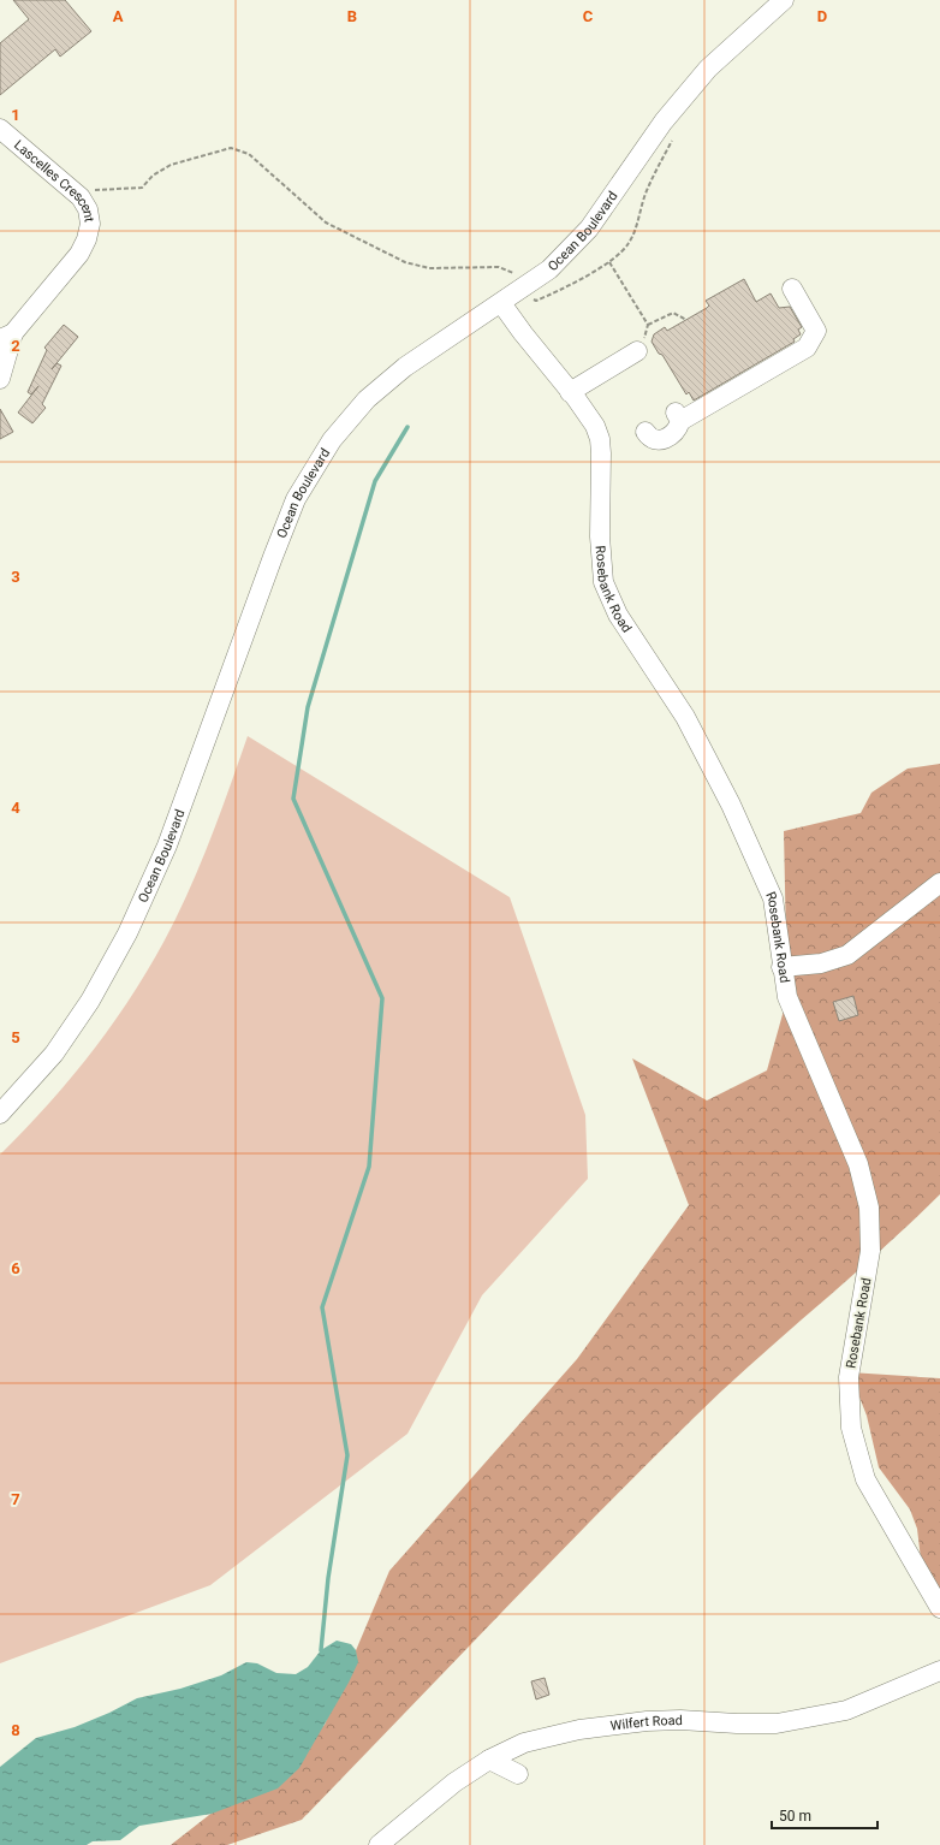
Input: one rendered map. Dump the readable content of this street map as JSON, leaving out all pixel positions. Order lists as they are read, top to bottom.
{
  "streets": {
    "street": [
      "Lascelles Crescent",
      "Ocean Boulevard",
      "Rosebank Road",
      "Wilfert Road"
    ]
  },
  "crossings": [
    ["Ocean Boulevard", "Rosebank Road"]
  ],
  "scale_bar": "50 m",
  "grid": {
    "columns": [
      "A",
      "B",
      "C",
      "D"
    ],
    "rows": [
      "1",
      "2",
      "3",
      "4",
      "5",
      "6",
      "7",
      "8"
    ]
  }
}
